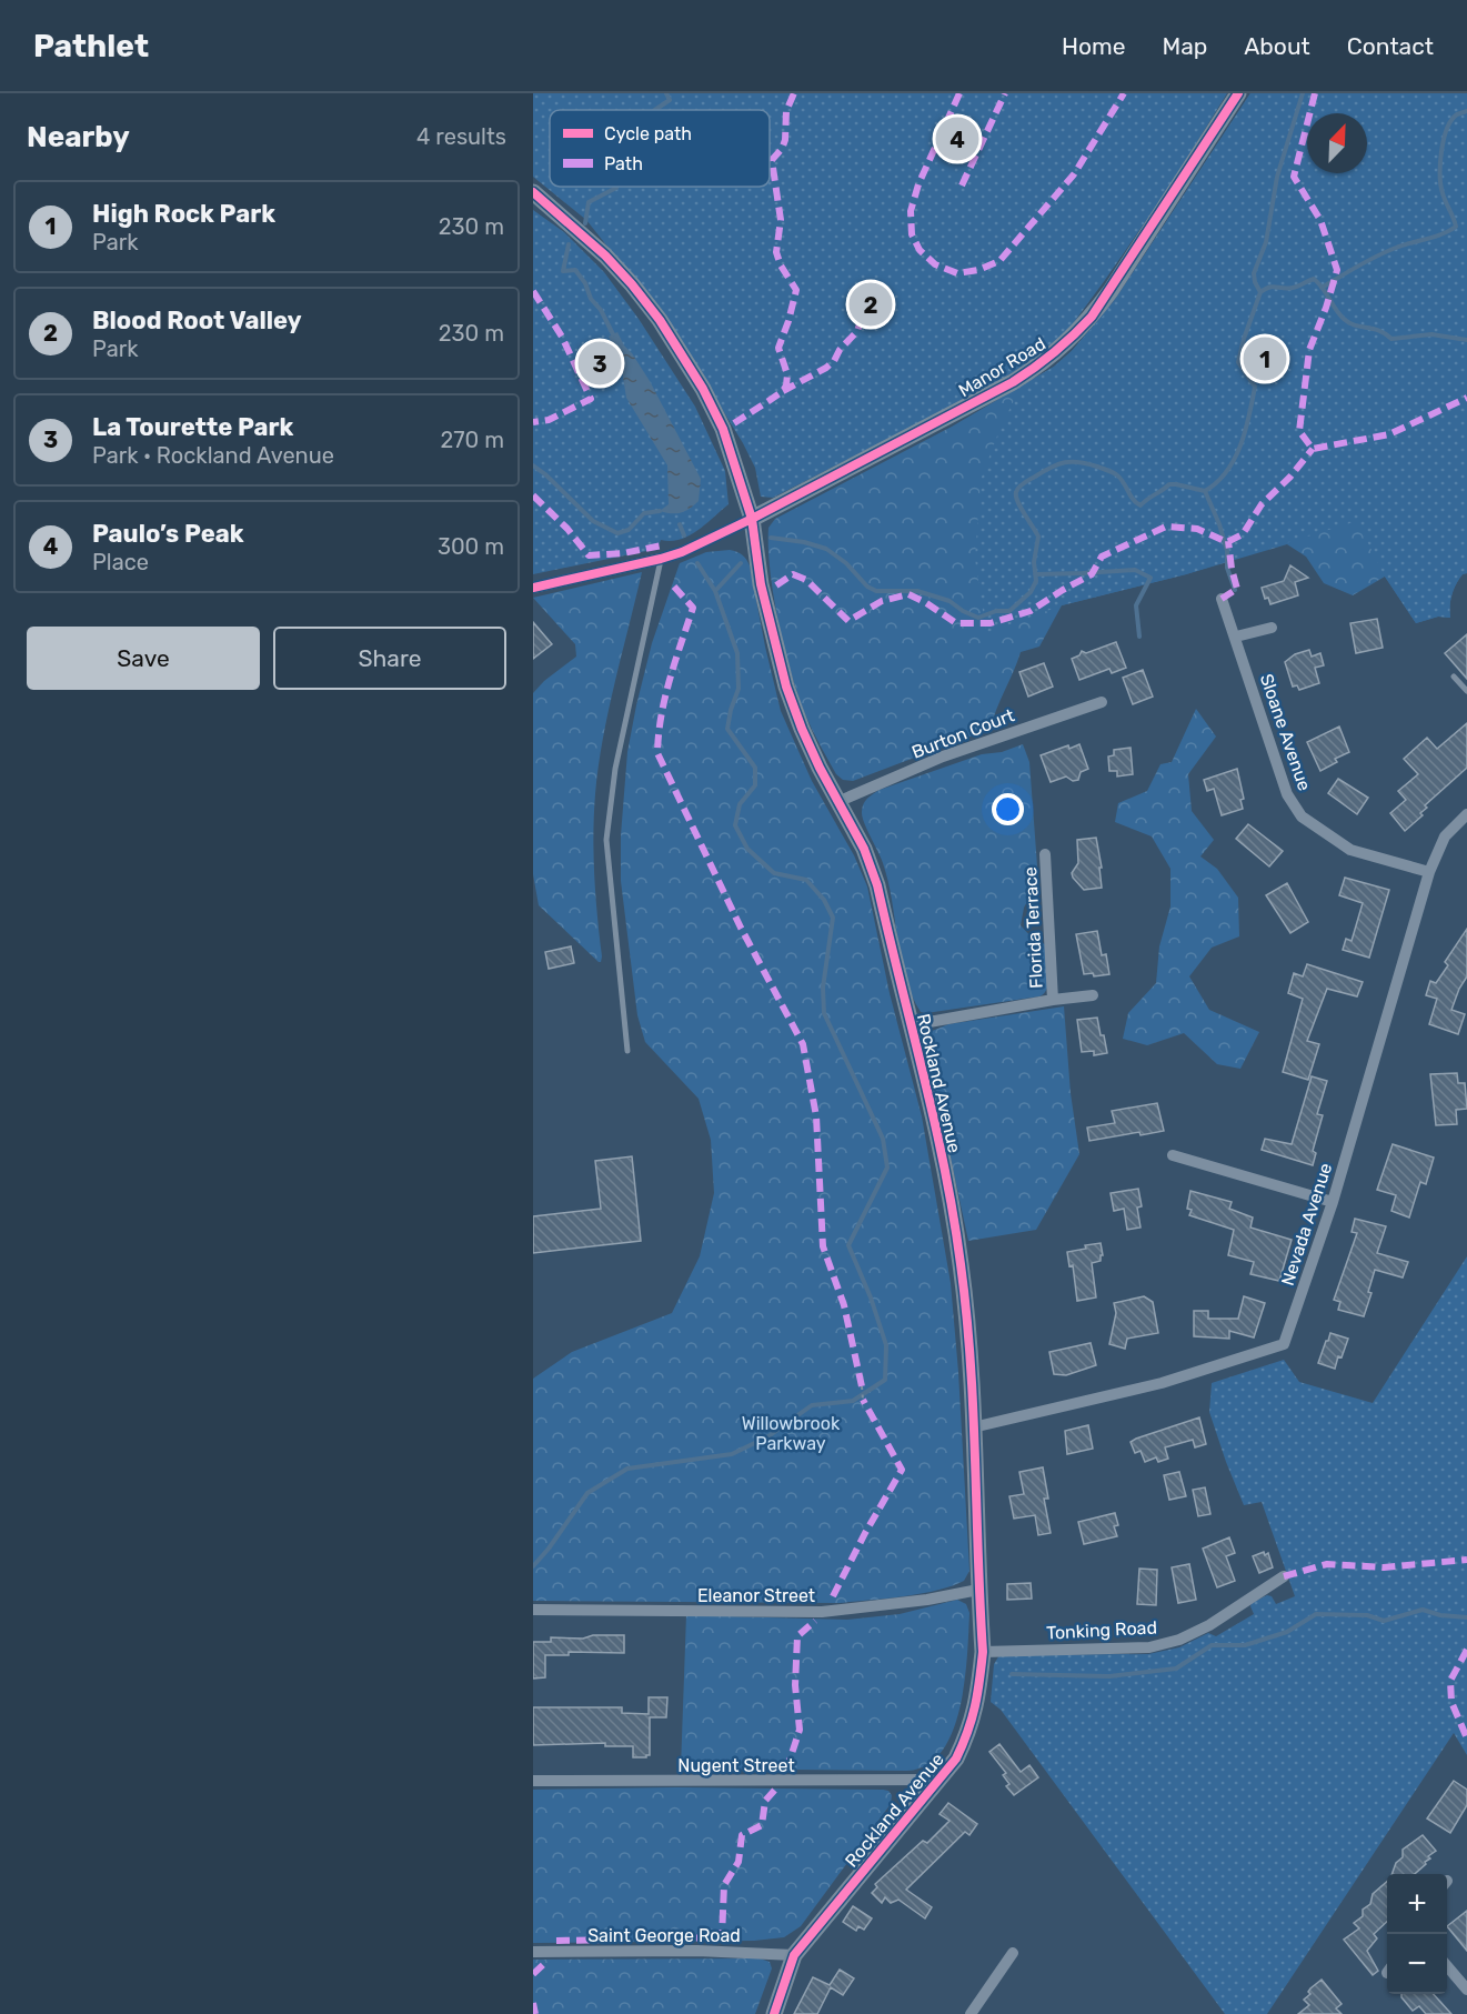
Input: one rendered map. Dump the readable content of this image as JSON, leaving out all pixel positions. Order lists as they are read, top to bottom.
{
  "streets": {
    "street": [
      "Manor Road",
      "Sloane Avenue",
      "Burton Court",
      "Florida Terrace",
      "Rockland Avenue",
      "Nevada Avenue",
      "Eleanor Street",
      "Tonking Road",
      "Nugent Street",
      "Saint George Road"
    ]
  },
  "crossings": [
    ["Manor Road", "Rockland Avenue"],
    ["Sloane Avenue", "Nevada Avenue"],
    ["Burton Court", "Rockland Avenue"],
    ["Florida Terrace", "Rockland Avenue"],
    ["Rockland Avenue", "Nevada Avenue"],
    ["Rockland Avenue", "Eleanor Street"],
    ["Rockland Avenue", "Tonking Road"],
    ["Rockland Avenue", "Nugent Street"],
    ["Rockland Avenue", "Saint George Road"]
  ],
  "parks": ["Willowbrook Parkway"],
  "legend": ["Cycle path", "Path"],
  "north": "top right",
  "page": {
    "header": "Pathlet",
    "nav": [
      "Home",
      "Map",
      "About",
      "Contact"
    ],
    "heading": ["Nearby", "4 results"],
    "pins": [
      "4",
      "2",
      "1",
      "3"
    ],
    "list": [
      {
        "mark": "1",
        "name": "High Rock Park",
        "note": "Park",
        "value": "230 m"
      },
      {
        "mark": "2",
        "name": "Blood Root Valley",
        "note": "Park",
        "value": "230 m"
      },
      {
        "mark": "3",
        "name": "La Tourette Park",
        "note": "Park · Rockland Avenue",
        "value": "270 m"
      },
      {
        "mark": "4",
        "name": "Paulo’s Peak",
        "note": "Place",
        "value": "300 m"
      }
    ],
    "buttons": ["Save", "Share"],
    "map_buttons": ["+", "−"]
  }
}
